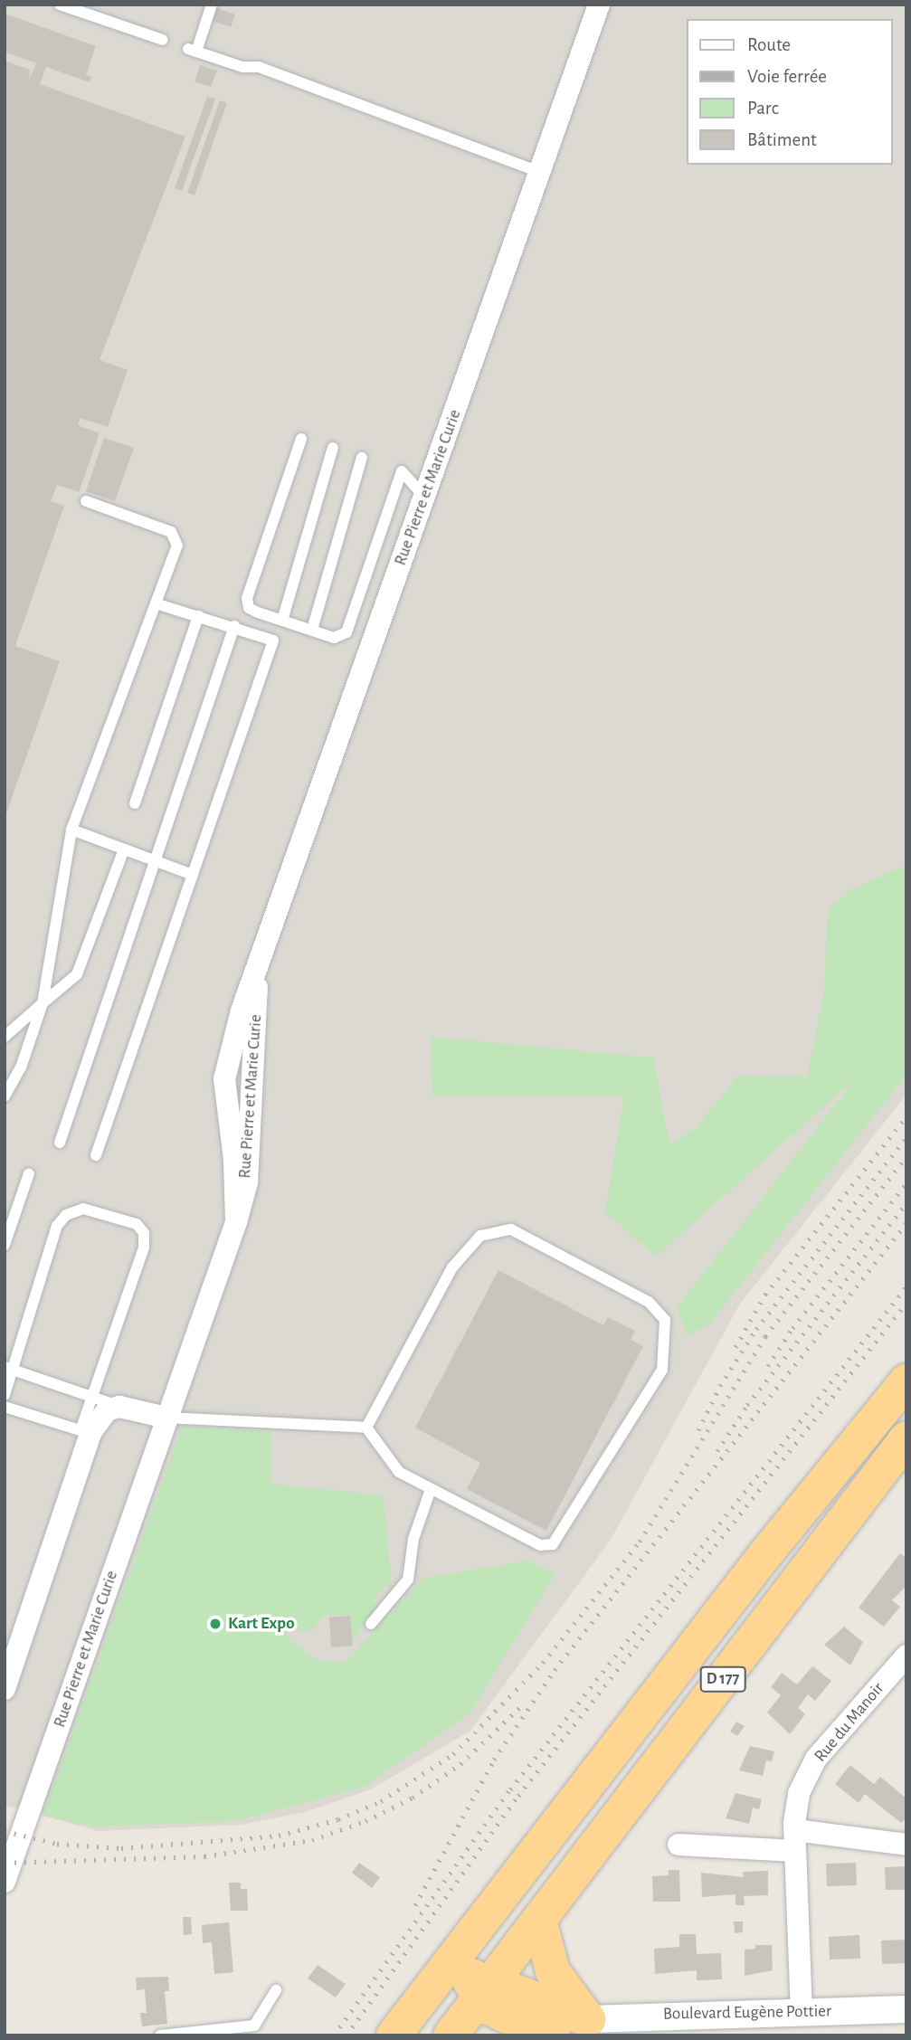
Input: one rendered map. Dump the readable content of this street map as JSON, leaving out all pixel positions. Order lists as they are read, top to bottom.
{
  "streets": {
    "highway": ["D 177"],
    "street": ["Rue Pierre et Marie Curie", "Rue du Manoir", "Boulevard Eugène Pottier"]
  },
  "crossings": [
    ["Rue du Manoir", "Boulevard Eugène Pottier"]
  ],
  "places": ["Kart Expo"],
  "legend": [
    "Route",
    "Voie ferrée",
    "Parc",
    "Bâtiment"
  ]
}
